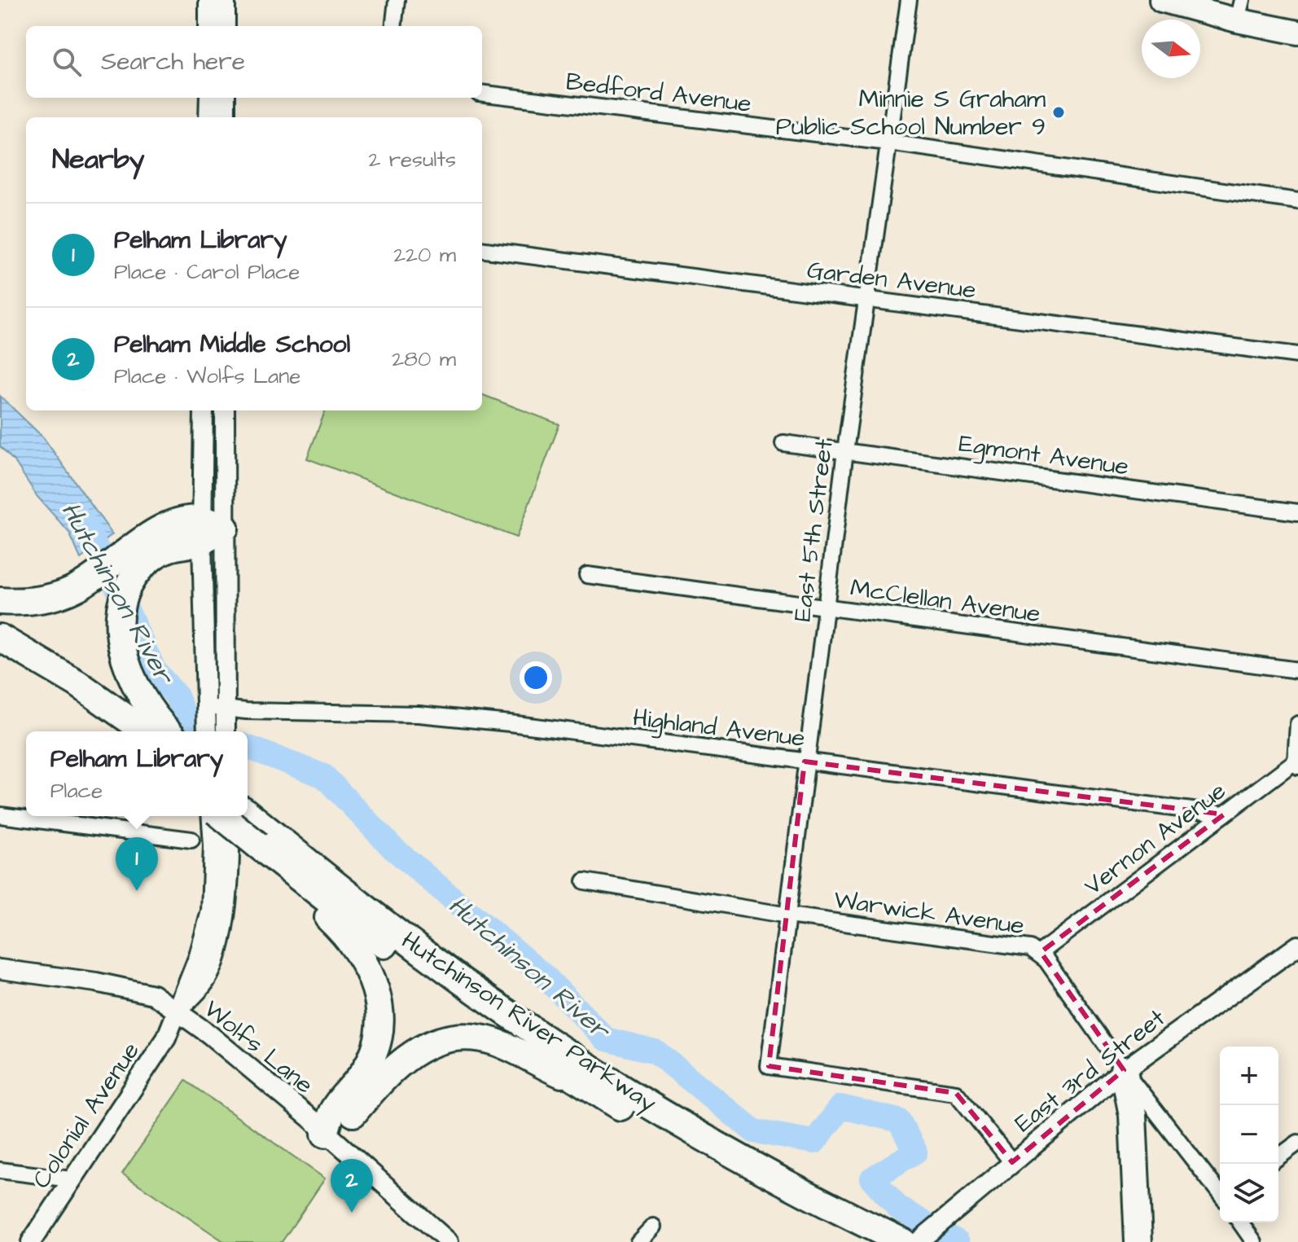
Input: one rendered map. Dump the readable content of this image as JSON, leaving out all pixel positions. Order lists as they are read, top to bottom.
{
  "streets": {
    "highway": ["Hutchinson River Parkway"],
    "street": [
      "Bedford Avenue",
      "Garden Avenue",
      "Egmont Avenue",
      "East 5th Street",
      "McClellan Avenue",
      "Highland Avenue",
      "Vernon Avenue",
      "Warwick Avenue",
      "Wolfs Lane",
      "East 3rd Street",
      "Colonial Avenue"
    ]
  },
  "crossings": [
    ["Bedford Avenue", "East 5th Street"],
    ["Garden Avenue", "East 5th Street"],
    ["Egmont Avenue", "East 5th Street"],
    ["East 5th Street", "McClellan Avenue"],
    ["East 5th Street", "Highland Avenue"],
    ["East 5th Street", "Warwick Avenue"],
    ["East 5th Street", "East 3rd Street"],
    ["Highland Avenue", "Vernon Avenue"],
    ["Vernon Avenue", "Warwick Avenue"],
    ["Warwick Avenue", "East 3rd Street"],
    ["Wolfs Lane", "Colonial Avenue"]
  ],
  "water": ["Hutchinson River"],
  "places": ["Minnie S Graham Public School Number 9"],
  "north": "right",
  "page": {
    "search": "Search here",
    "heading": ["Nearby", "2 results"],
    "list": [
      {
        "mark": "1",
        "name": "Pelham Library",
        "note": "Place · Carol Place",
        "value": "220 m"
      },
      {
        "mark": "2",
        "name": "Pelham Middle School",
        "note": "Place · Wolfs Lane",
        "value": "280 m"
      }
    ],
    "popup": ["Pelham Library", "Place"],
    "pins": ["1", "2"],
    "map_buttons": ["+", "−"]
  }
}
